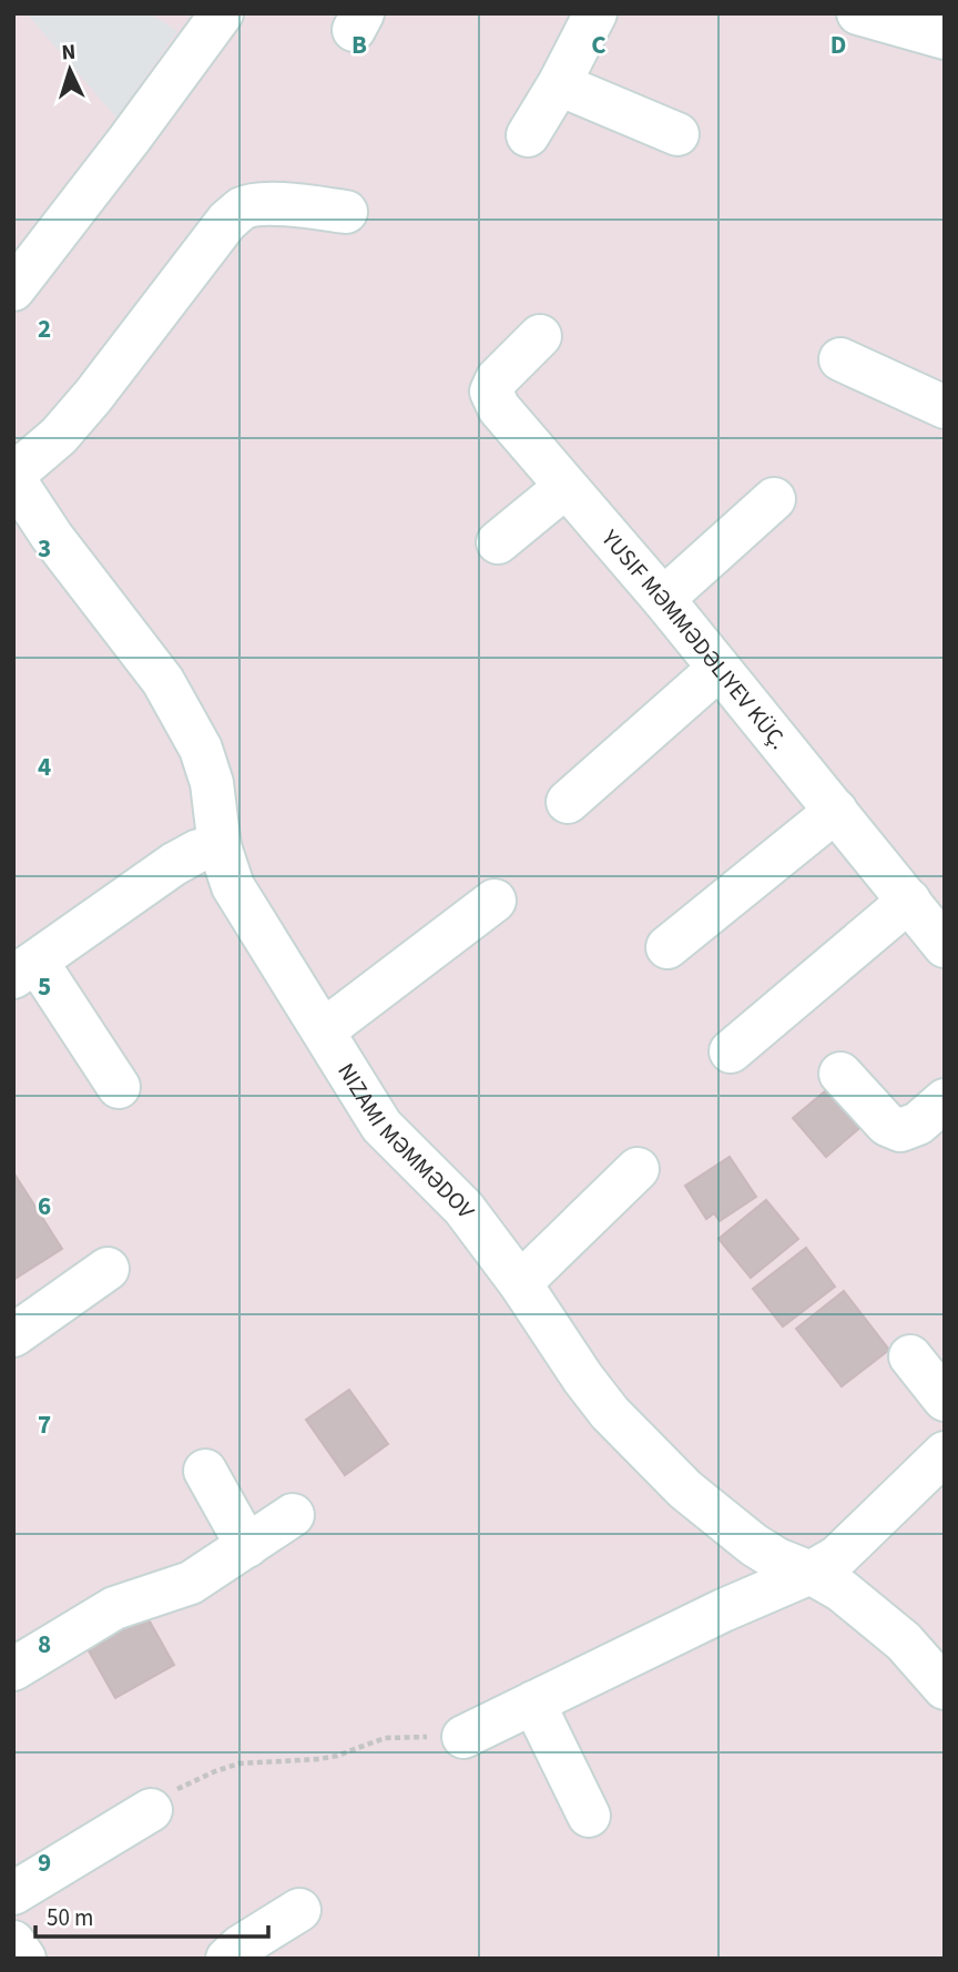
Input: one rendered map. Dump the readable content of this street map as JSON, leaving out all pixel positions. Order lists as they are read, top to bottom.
{
  "streets": {
    "street": ["YUSIF MƏMMƏDƏLIYEV KÜÇ.", "NIZAMI MƏMMƏDOV"]
  },
  "scale_bar": "50 m",
  "north": "top",
  "grid": {
    "columns": ["B", "C", "D"],
    "rows": [
      "2",
      "3",
      "4",
      "5",
      "6",
      "7",
      "8",
      "9"
    ]
  }
}
